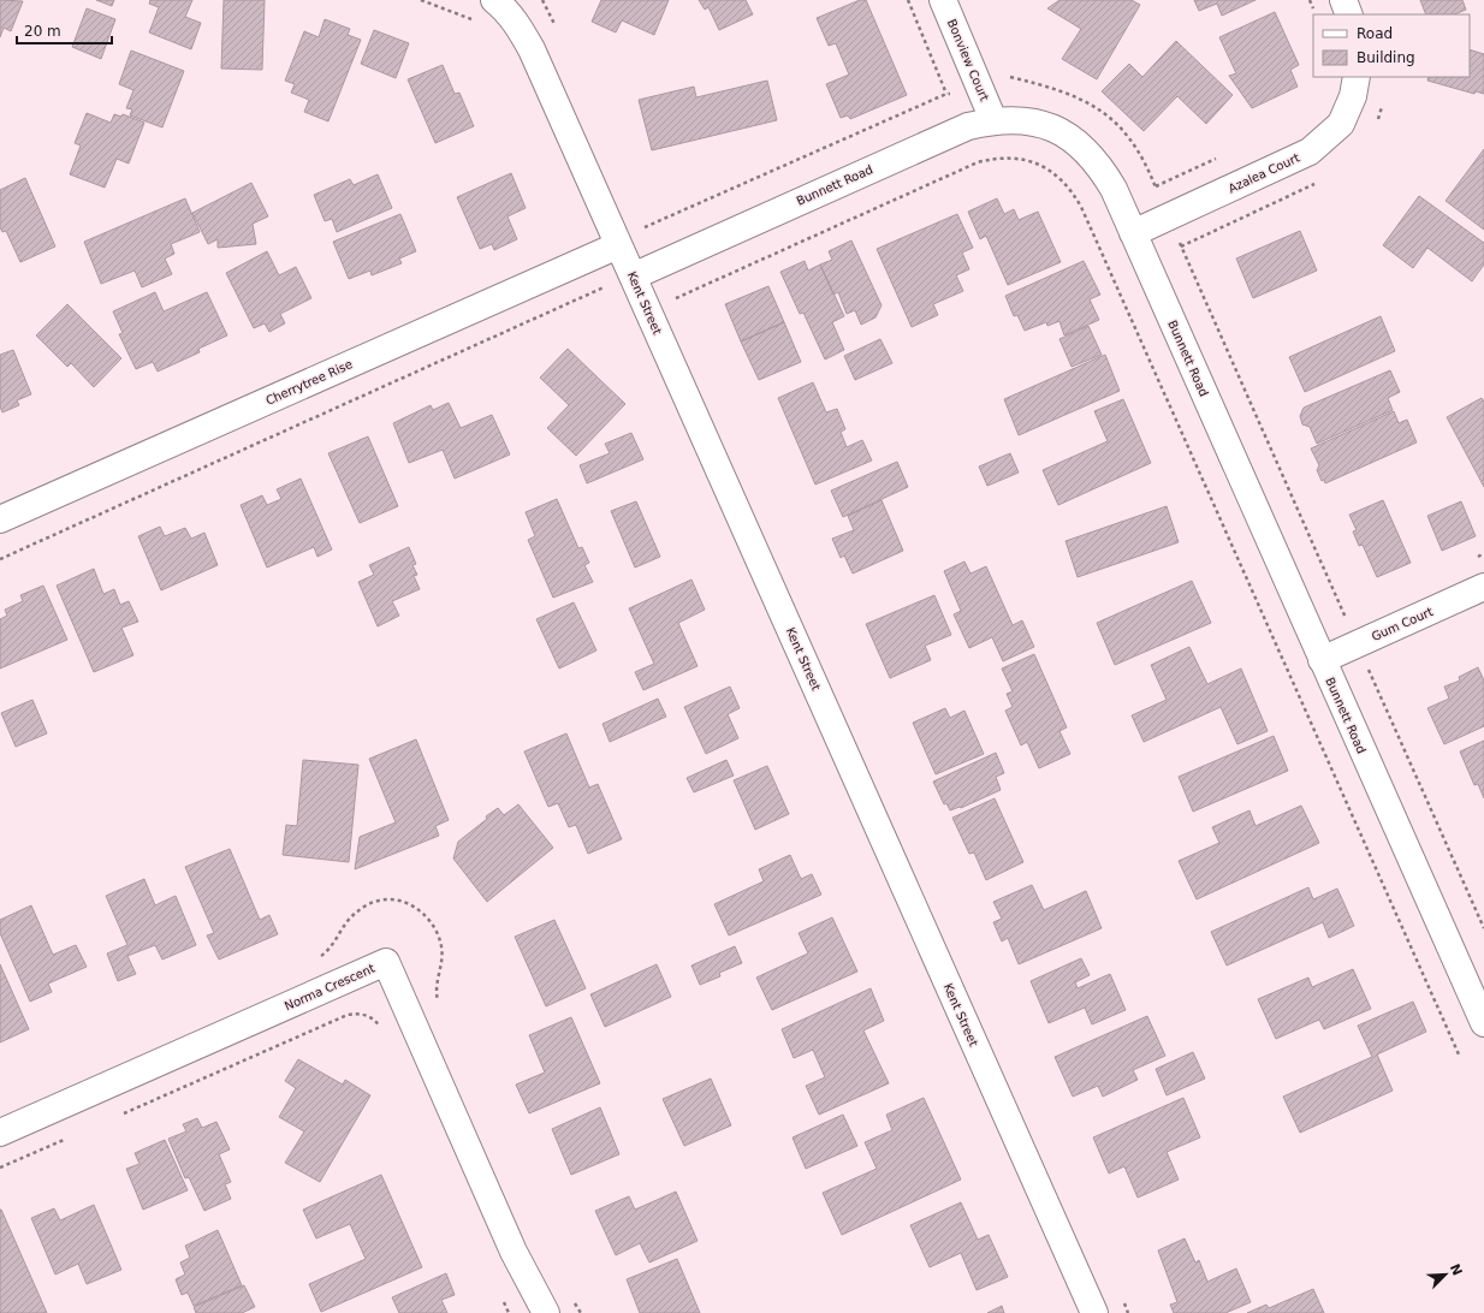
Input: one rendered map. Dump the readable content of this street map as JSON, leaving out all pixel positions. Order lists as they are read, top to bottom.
{
  "streets": {
    "street": [
      "Bonview Court",
      "Azalea Court",
      "Bunnett Road",
      "Kent Street",
      "Cherrytree Rise",
      "Gum Court",
      "Norma Crescent"
    ]
  },
  "crossings": [
    ["Bonview Court", "Bunnett Road"],
    ["Azalea Court", "Bunnett Road"],
    ["Bunnett Road", "Kent Street"],
    ["Bunnett Road", "Gum Court"],
    ["Kent Street", "Cherrytree Rise"]
  ],
  "legend": ["Road", "Building"],
  "scale_bar": "20 m",
  "north": "top right"
}
